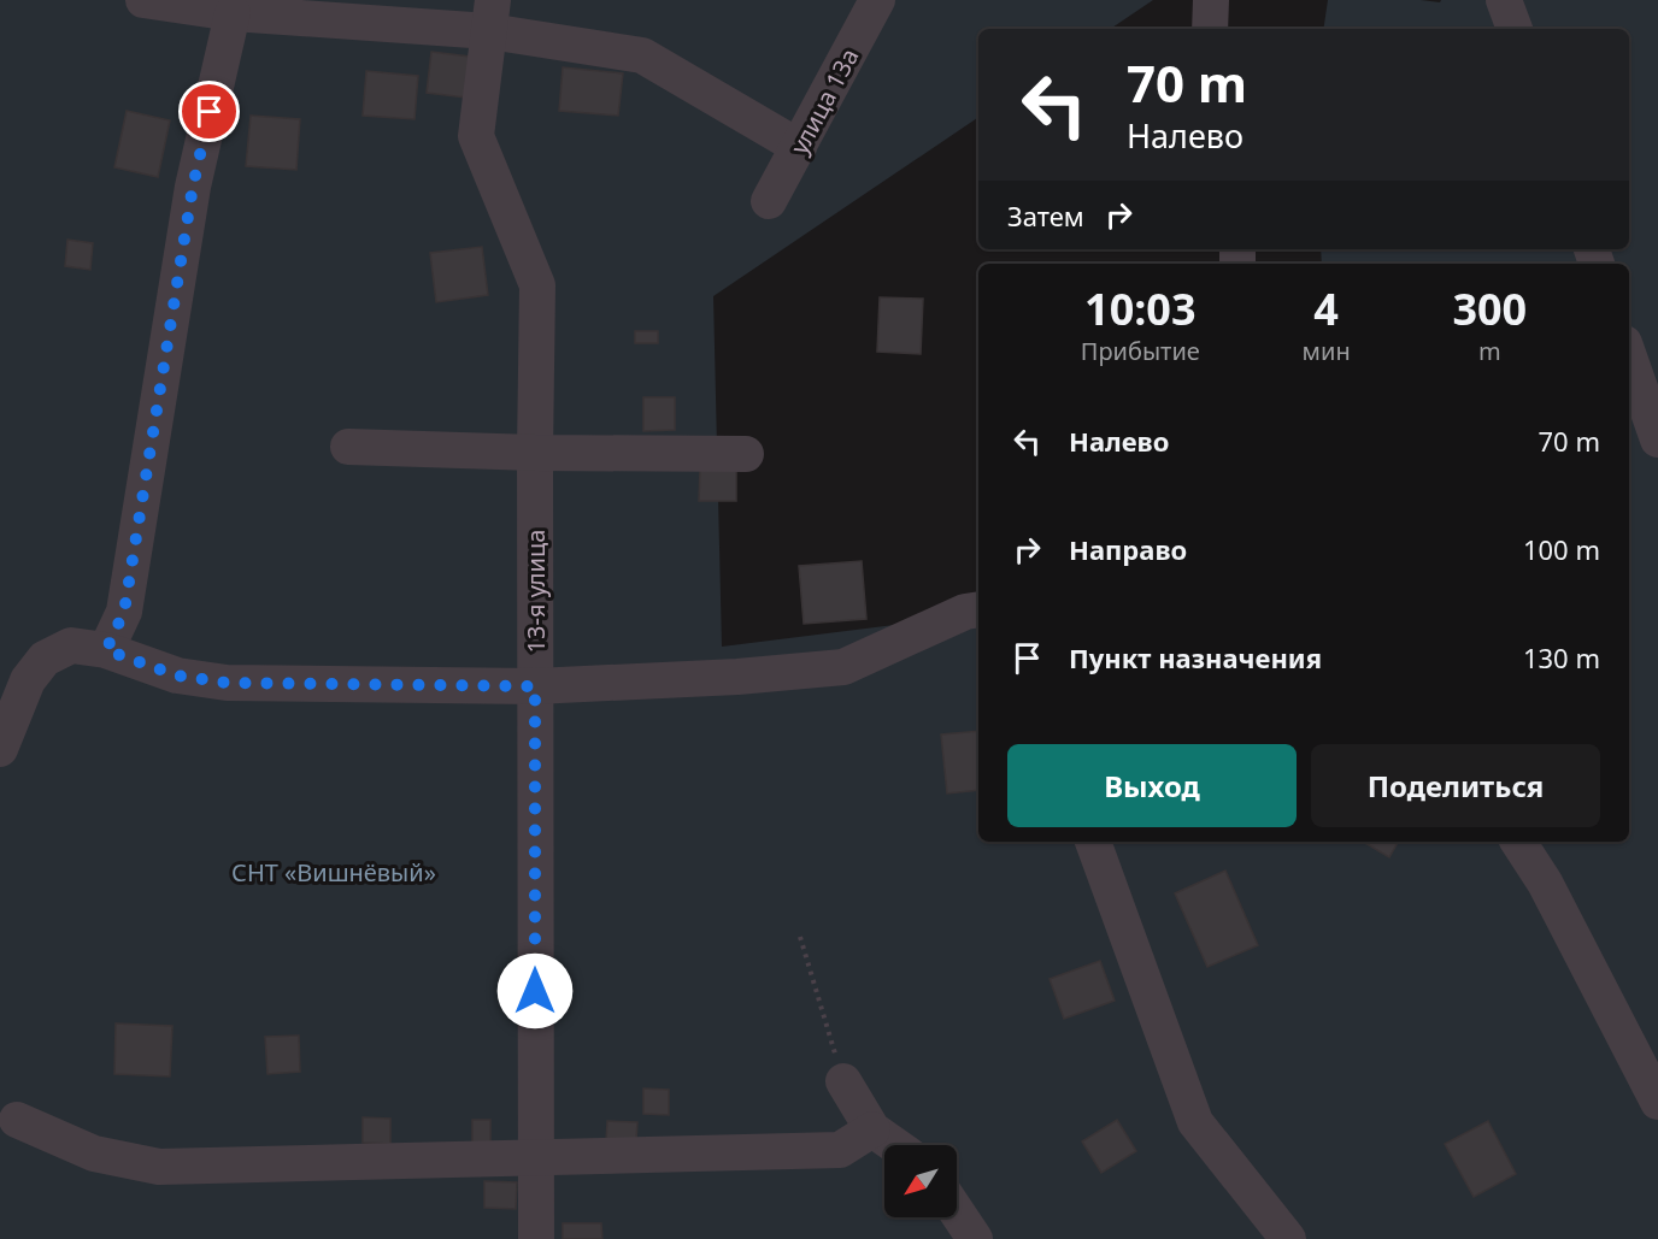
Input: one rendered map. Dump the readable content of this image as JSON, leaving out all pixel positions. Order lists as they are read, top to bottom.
{
  "streets": {
    "street": ["улица 13а", "13-я улица"]
  },
  "parks": ["СНТ «Вишнёвый»"],
  "north": "bottom left",
  "page": {
    "turn": ["70 m", "Налево"],
    "then": "Затем",
    "eta": [
      "10:03",
      "Прибытие",
      "4",
      "мин",
      "300",
      "m"
    ],
    "list": [
      {
        "name": "Налево",
        "value": "70 m"
      },
      {
        "name": "Направо",
        "value": "100 m"
      },
      {
        "name": "Пункт назначения",
        "value": "130 m"
      }
    ],
    "buttons": ["Выход", "Поделиться"]
  }
}
